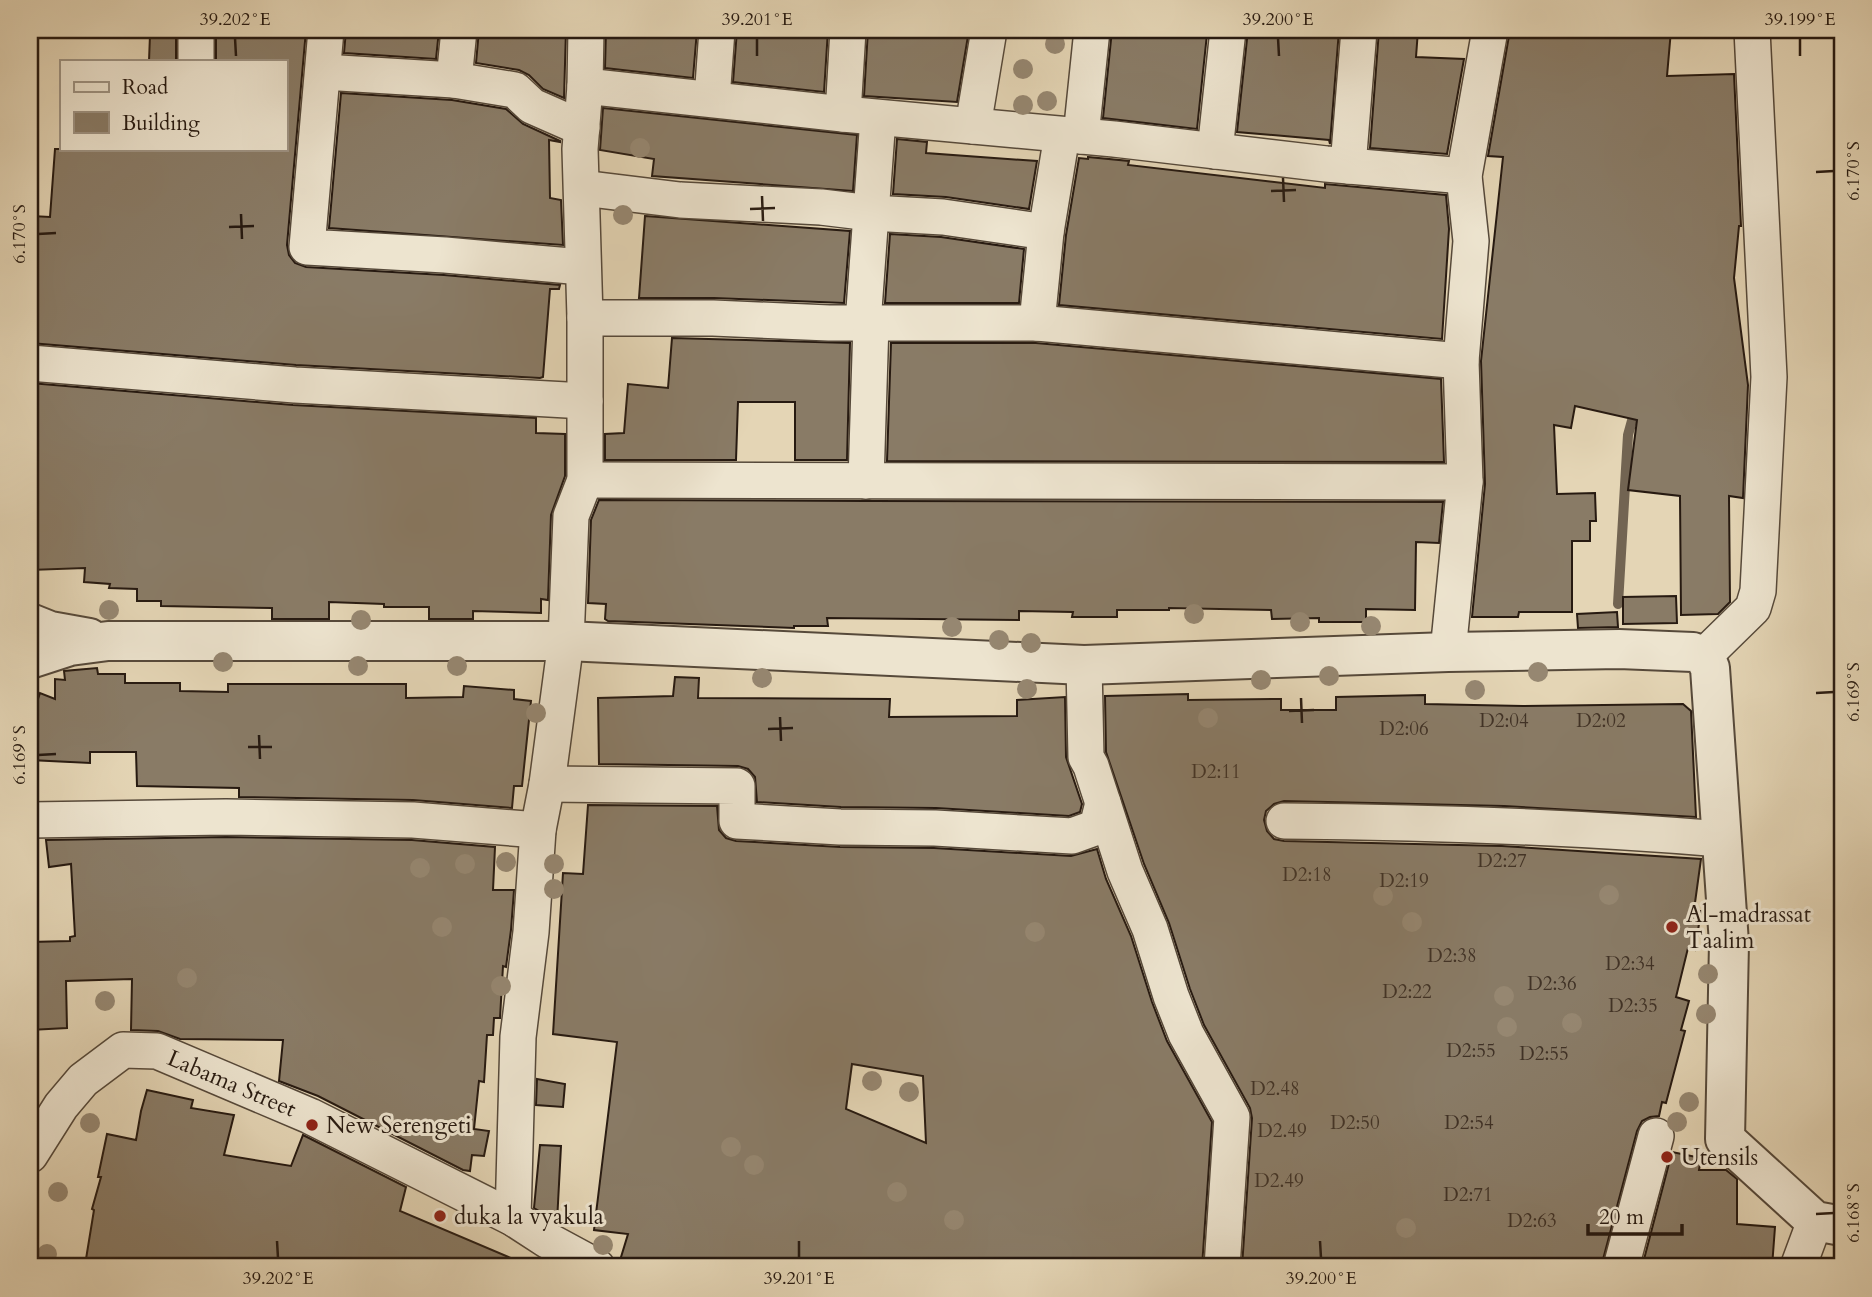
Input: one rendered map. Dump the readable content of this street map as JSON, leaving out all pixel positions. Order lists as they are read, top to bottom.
{
  "streets": {
    "street": ["Labama Street"]
  },
  "places": [
    "Al-madrassat Taalim",
    "New Serengeti",
    "Utensils",
    "duka la vyakula"
  ],
  "house_numbers": [
    "D2:04",
    "D2:02",
    "D2:06",
    "D2:11",
    "D2:27",
    "D2:18",
    "D2:19",
    "D2:38",
    "D2:34",
    "D2:36",
    "D2:22",
    "D2:35",
    "D2:55",
    "D2:55",
    "D2.48",
    "D2:50",
    "D2:54",
    "D2.49",
    "D2.49",
    "D2:71",
    "D2:63"
  ],
  "legend": ["Road", "Building"],
  "scale_bar": "20 m",
  "coordinates": [
    "39.202°E",
    "39.201°E",
    "39.200°E",
    "39.199°E",
    "6.170°S",
    "6.169°S",
    "6.168°S"
  ]
}
